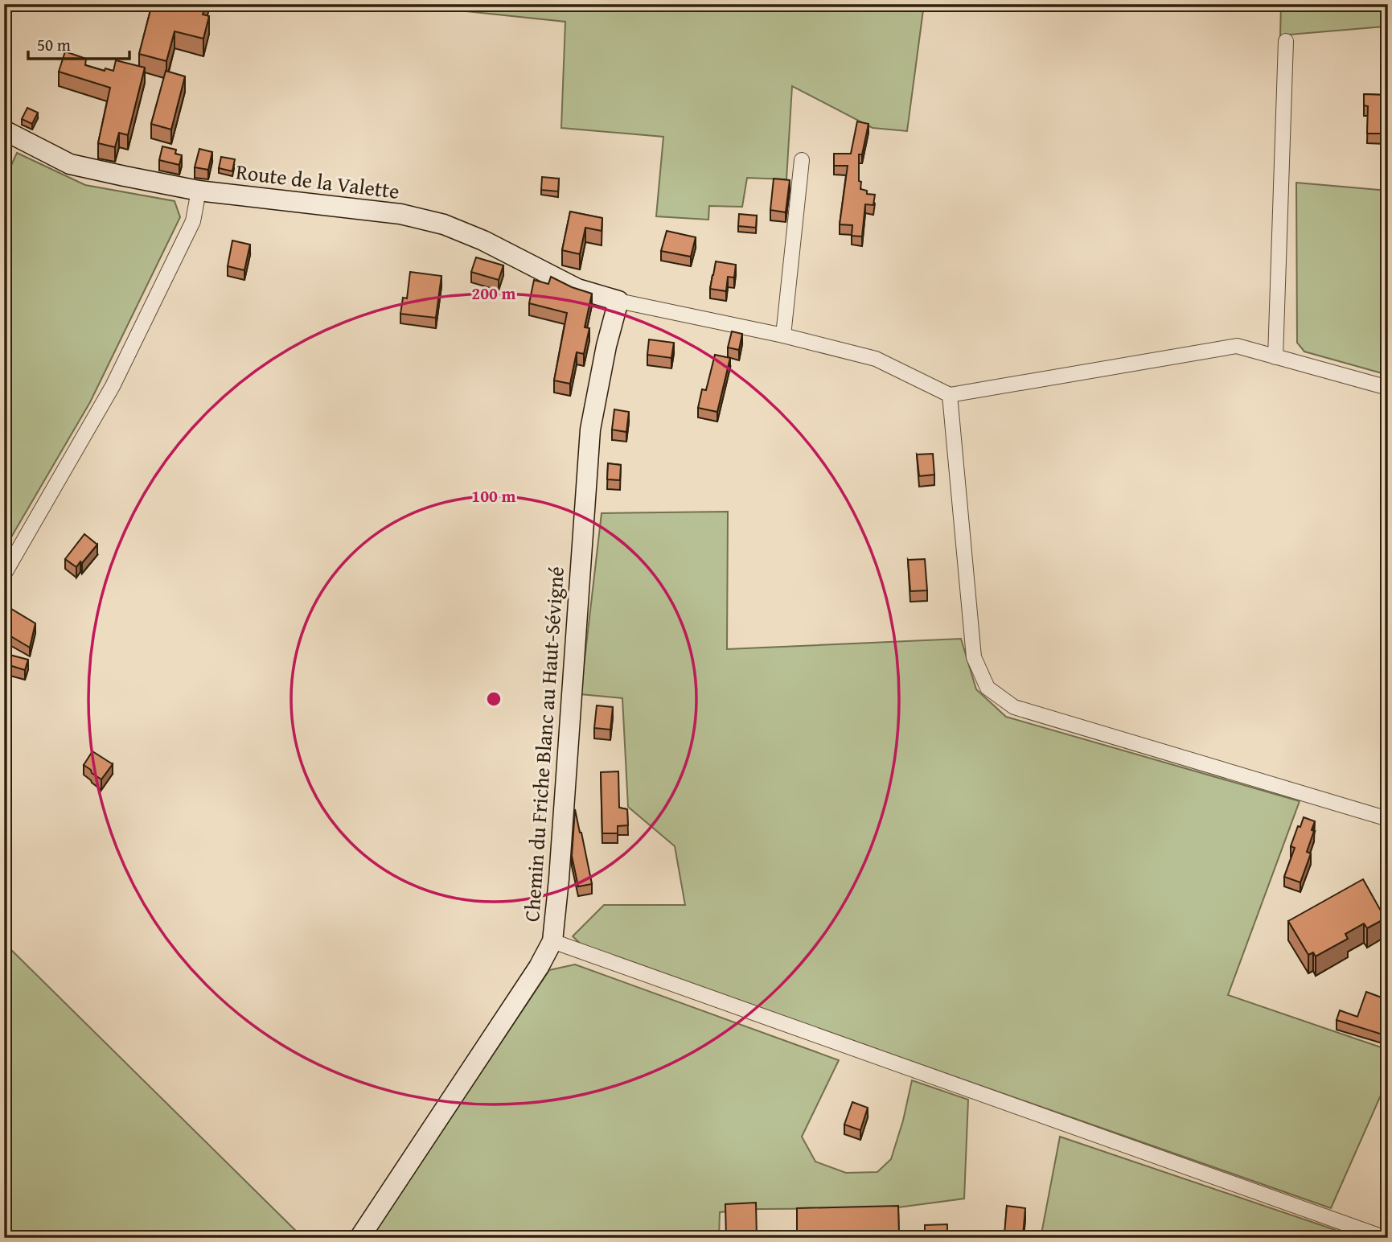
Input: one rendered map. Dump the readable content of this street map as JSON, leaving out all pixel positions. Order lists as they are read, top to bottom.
{
  "streets": {
    "street": ["Route de la Valette", "Chemin du Friche Blanc au Haut-Sévigné"]
  },
  "crossings": [
    ["Route de la Valette", "Chemin du Friche Blanc au Haut-Sévigné"]
  ],
  "scale_bar": "50 m",
  "rings": ["200 m", "100 m"]
}
